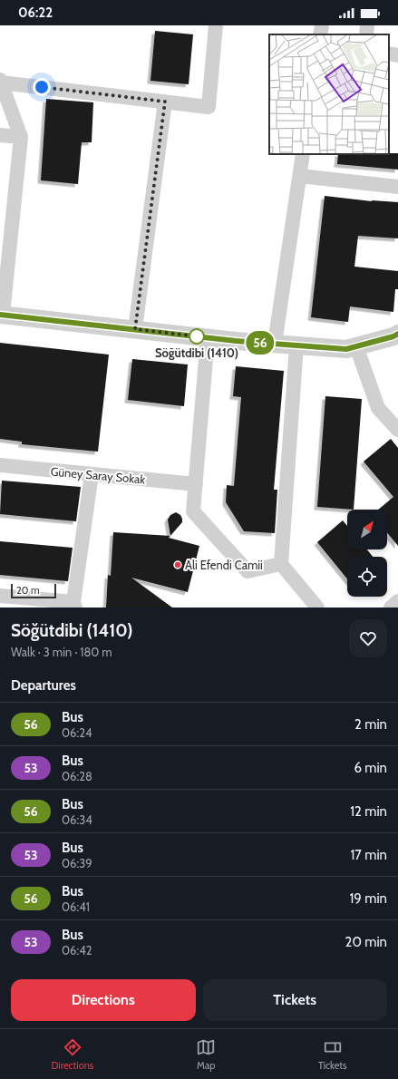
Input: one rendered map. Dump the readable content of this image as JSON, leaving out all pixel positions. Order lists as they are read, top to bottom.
{
  "streets": {
    "street": ["Güney Saray Sokak"]
  },
  "places": ["Söğütdibi (1410)", "Ali Efendi Camii"],
  "lines": ["bus line 56"],
  "scale_bar": "20 m",
  "north": "top right",
  "page": {
    "status": "06:22",
    "on_map": "56",
    "scale": "20 m",
    "heading": [
      ["Söğütdibi (1410)", "Walk · 3 min · 180 m"],
      "Departures"
    ],
    "list": [
      {
        "mark": "56",
        "name": "Bus",
        "note": "06:24",
        "value": "2 min"
      },
      {
        "mark": "53",
        "name": "Bus",
        "note": "06:28",
        "value": "6 min"
      },
      {
        "mark": "56",
        "name": "Bus",
        "note": "06:34",
        "value": "12 min"
      },
      {
        "mark": "53",
        "name": "Bus",
        "note": "06:39",
        "value": "17 min"
      },
      {
        "mark": "56",
        "name": "Bus",
        "note": "06:41",
        "value": "19 min"
      },
      {
        "mark": "53",
        "name": "Bus",
        "note": "06:42",
        "value": "20 min"
      }
    ],
    "buttons": ["Directions", "Tickets"],
    "tabs": ["Directions", "Map", "Tickets"]
  }
}
